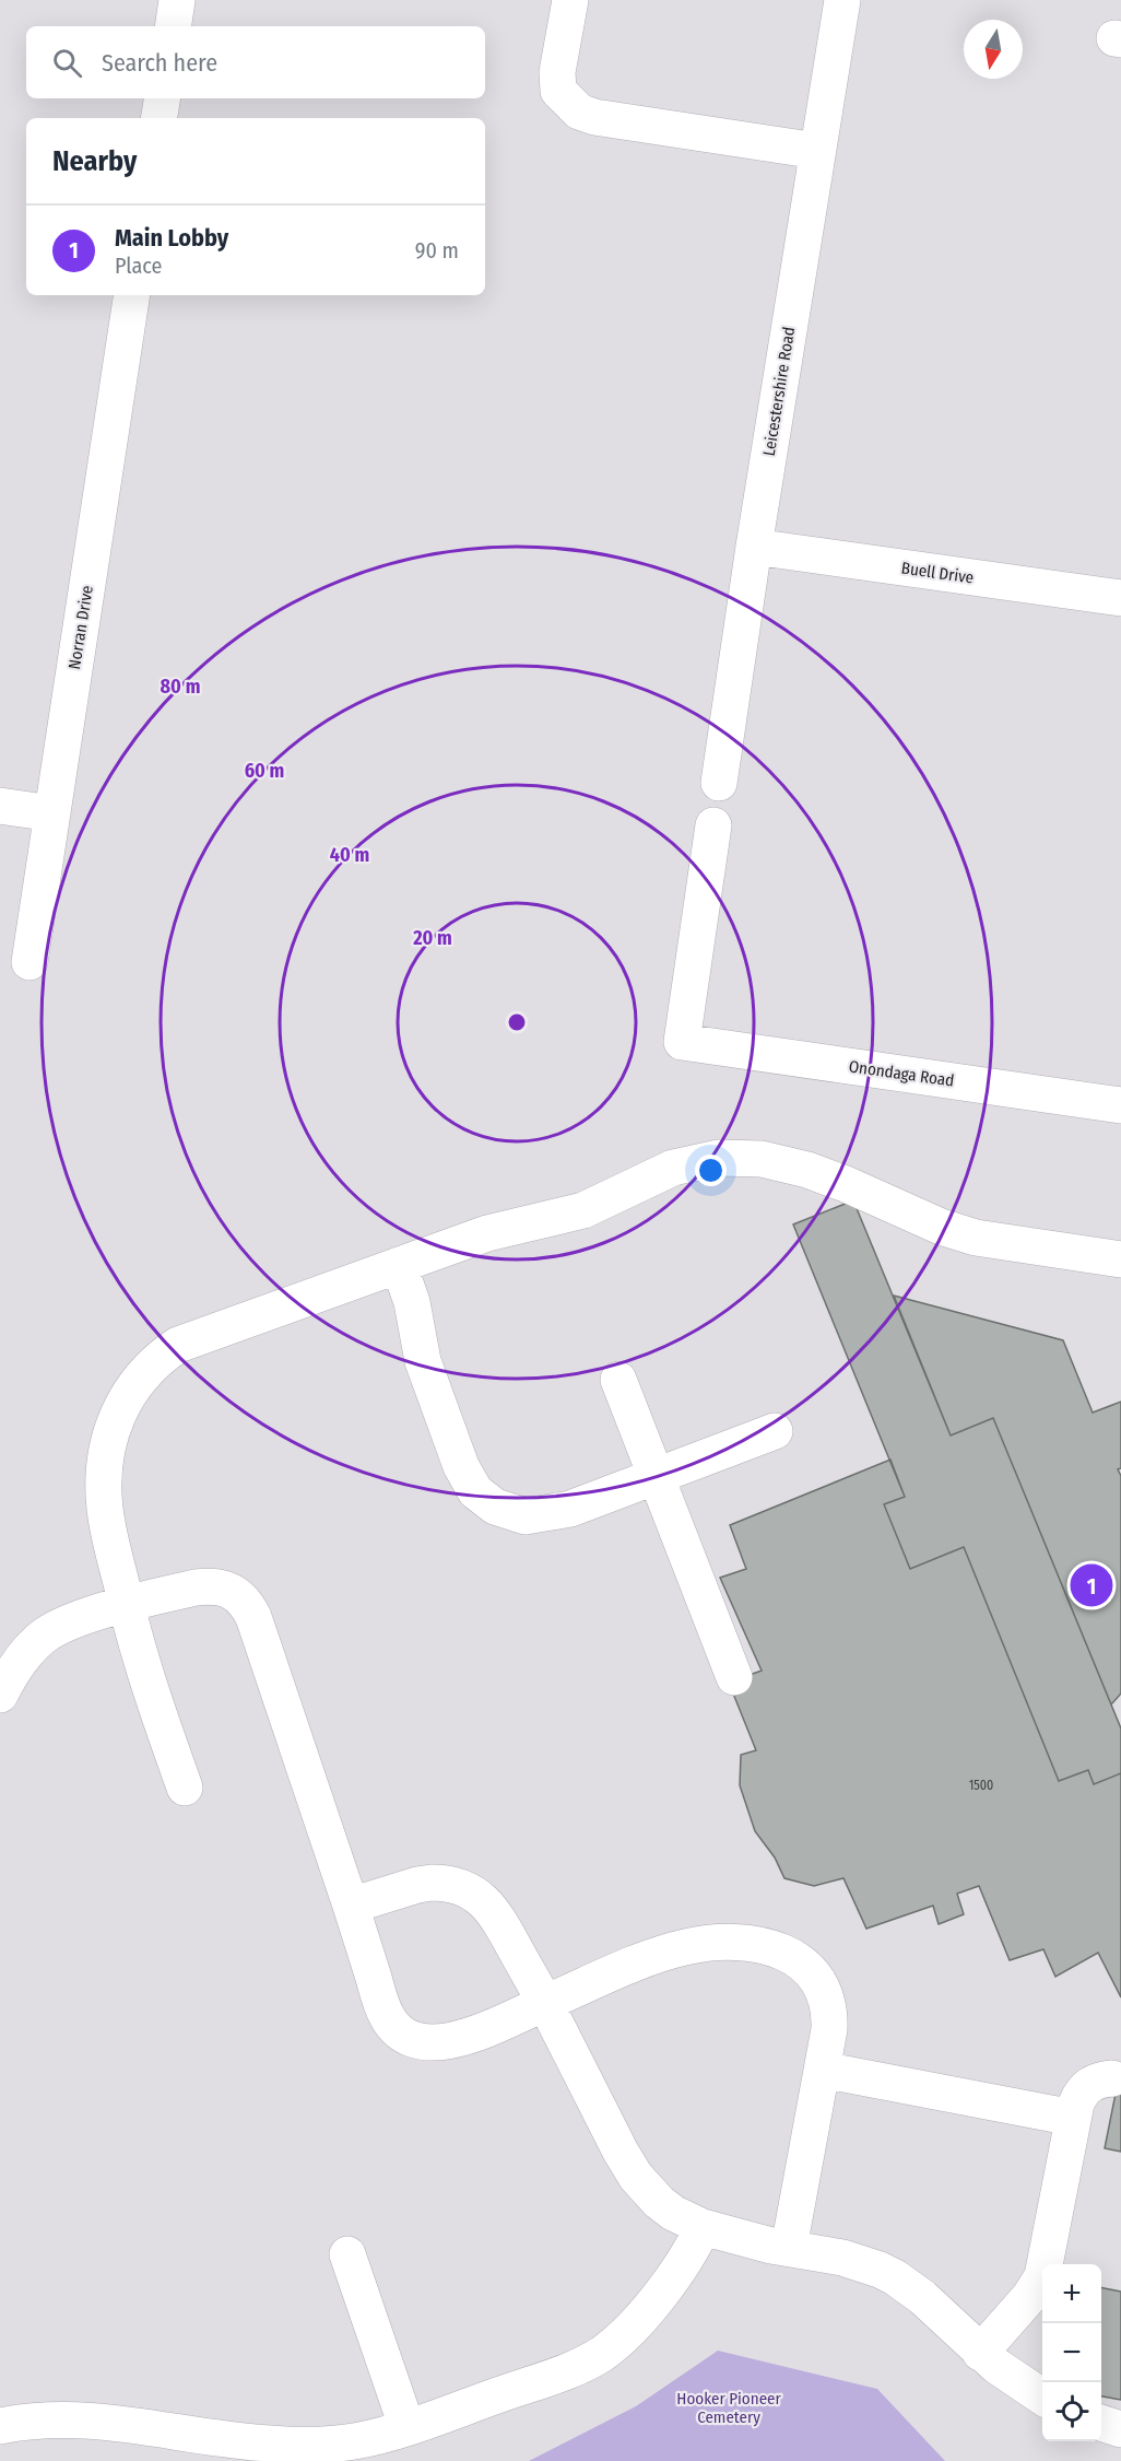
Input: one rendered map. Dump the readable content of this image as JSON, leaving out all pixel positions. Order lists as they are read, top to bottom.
{
  "streets": {
    "street": [
      "Leicestershire Road",
      "Buell Drive",
      "Norran Drive",
      "Onondaga Road"
    ]
  },
  "crossings": [
    ["Leicestershire Road", "Buell Drive"]
  ],
  "parks": ["Hooker Pioneer Cemetery"],
  "house_numbers": ["1500"],
  "north": "bottom",
  "page": {
    "search": "Search here",
    "heading": "Nearby",
    "list": [
      {
        "mark": "1",
        "name": "Main Lobby",
        "note": "Place",
        "value": "90 m"
      }
    ],
    "pins": "1",
    "map_buttons": ["+", "−"]
  },
  "rings": [
    "80 m",
    "60 m",
    "40 m",
    "20 m"
  ]
}
